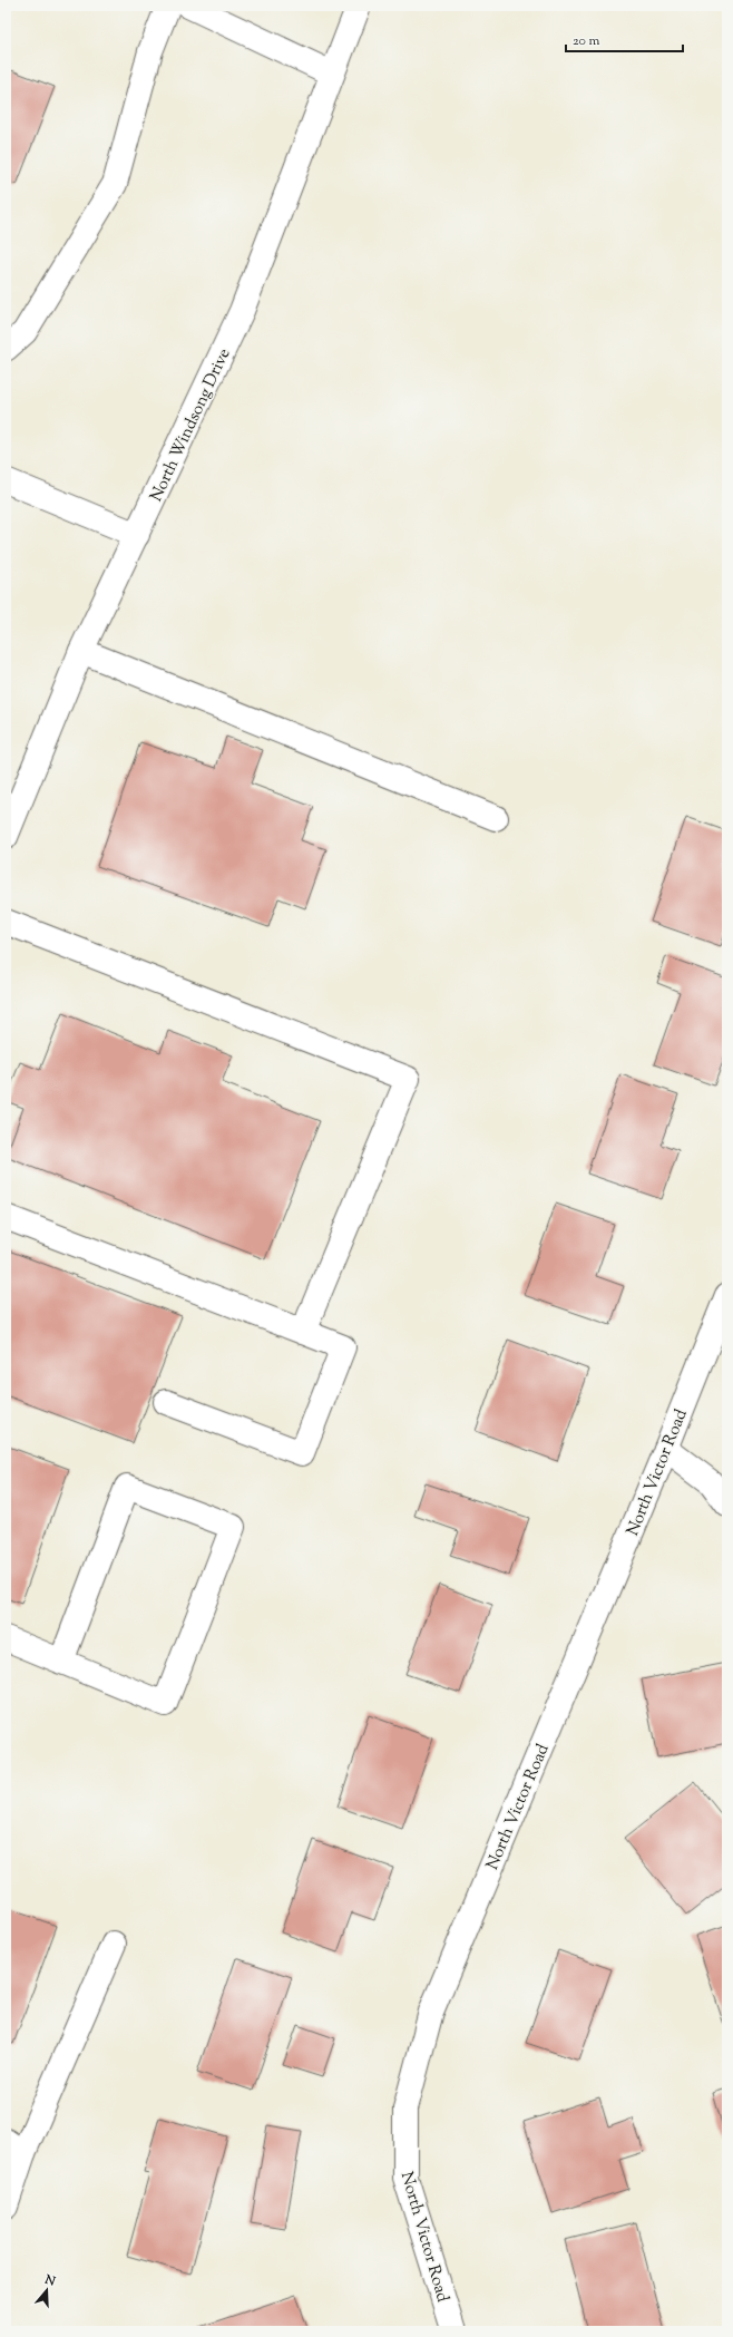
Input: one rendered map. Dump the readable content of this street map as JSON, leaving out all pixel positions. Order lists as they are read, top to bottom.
{
  "streets": {
    "street": ["North Windsong Drive", "North Victor Road"]
  },
  "scale_bar": "20 m",
  "north": "top"
}
